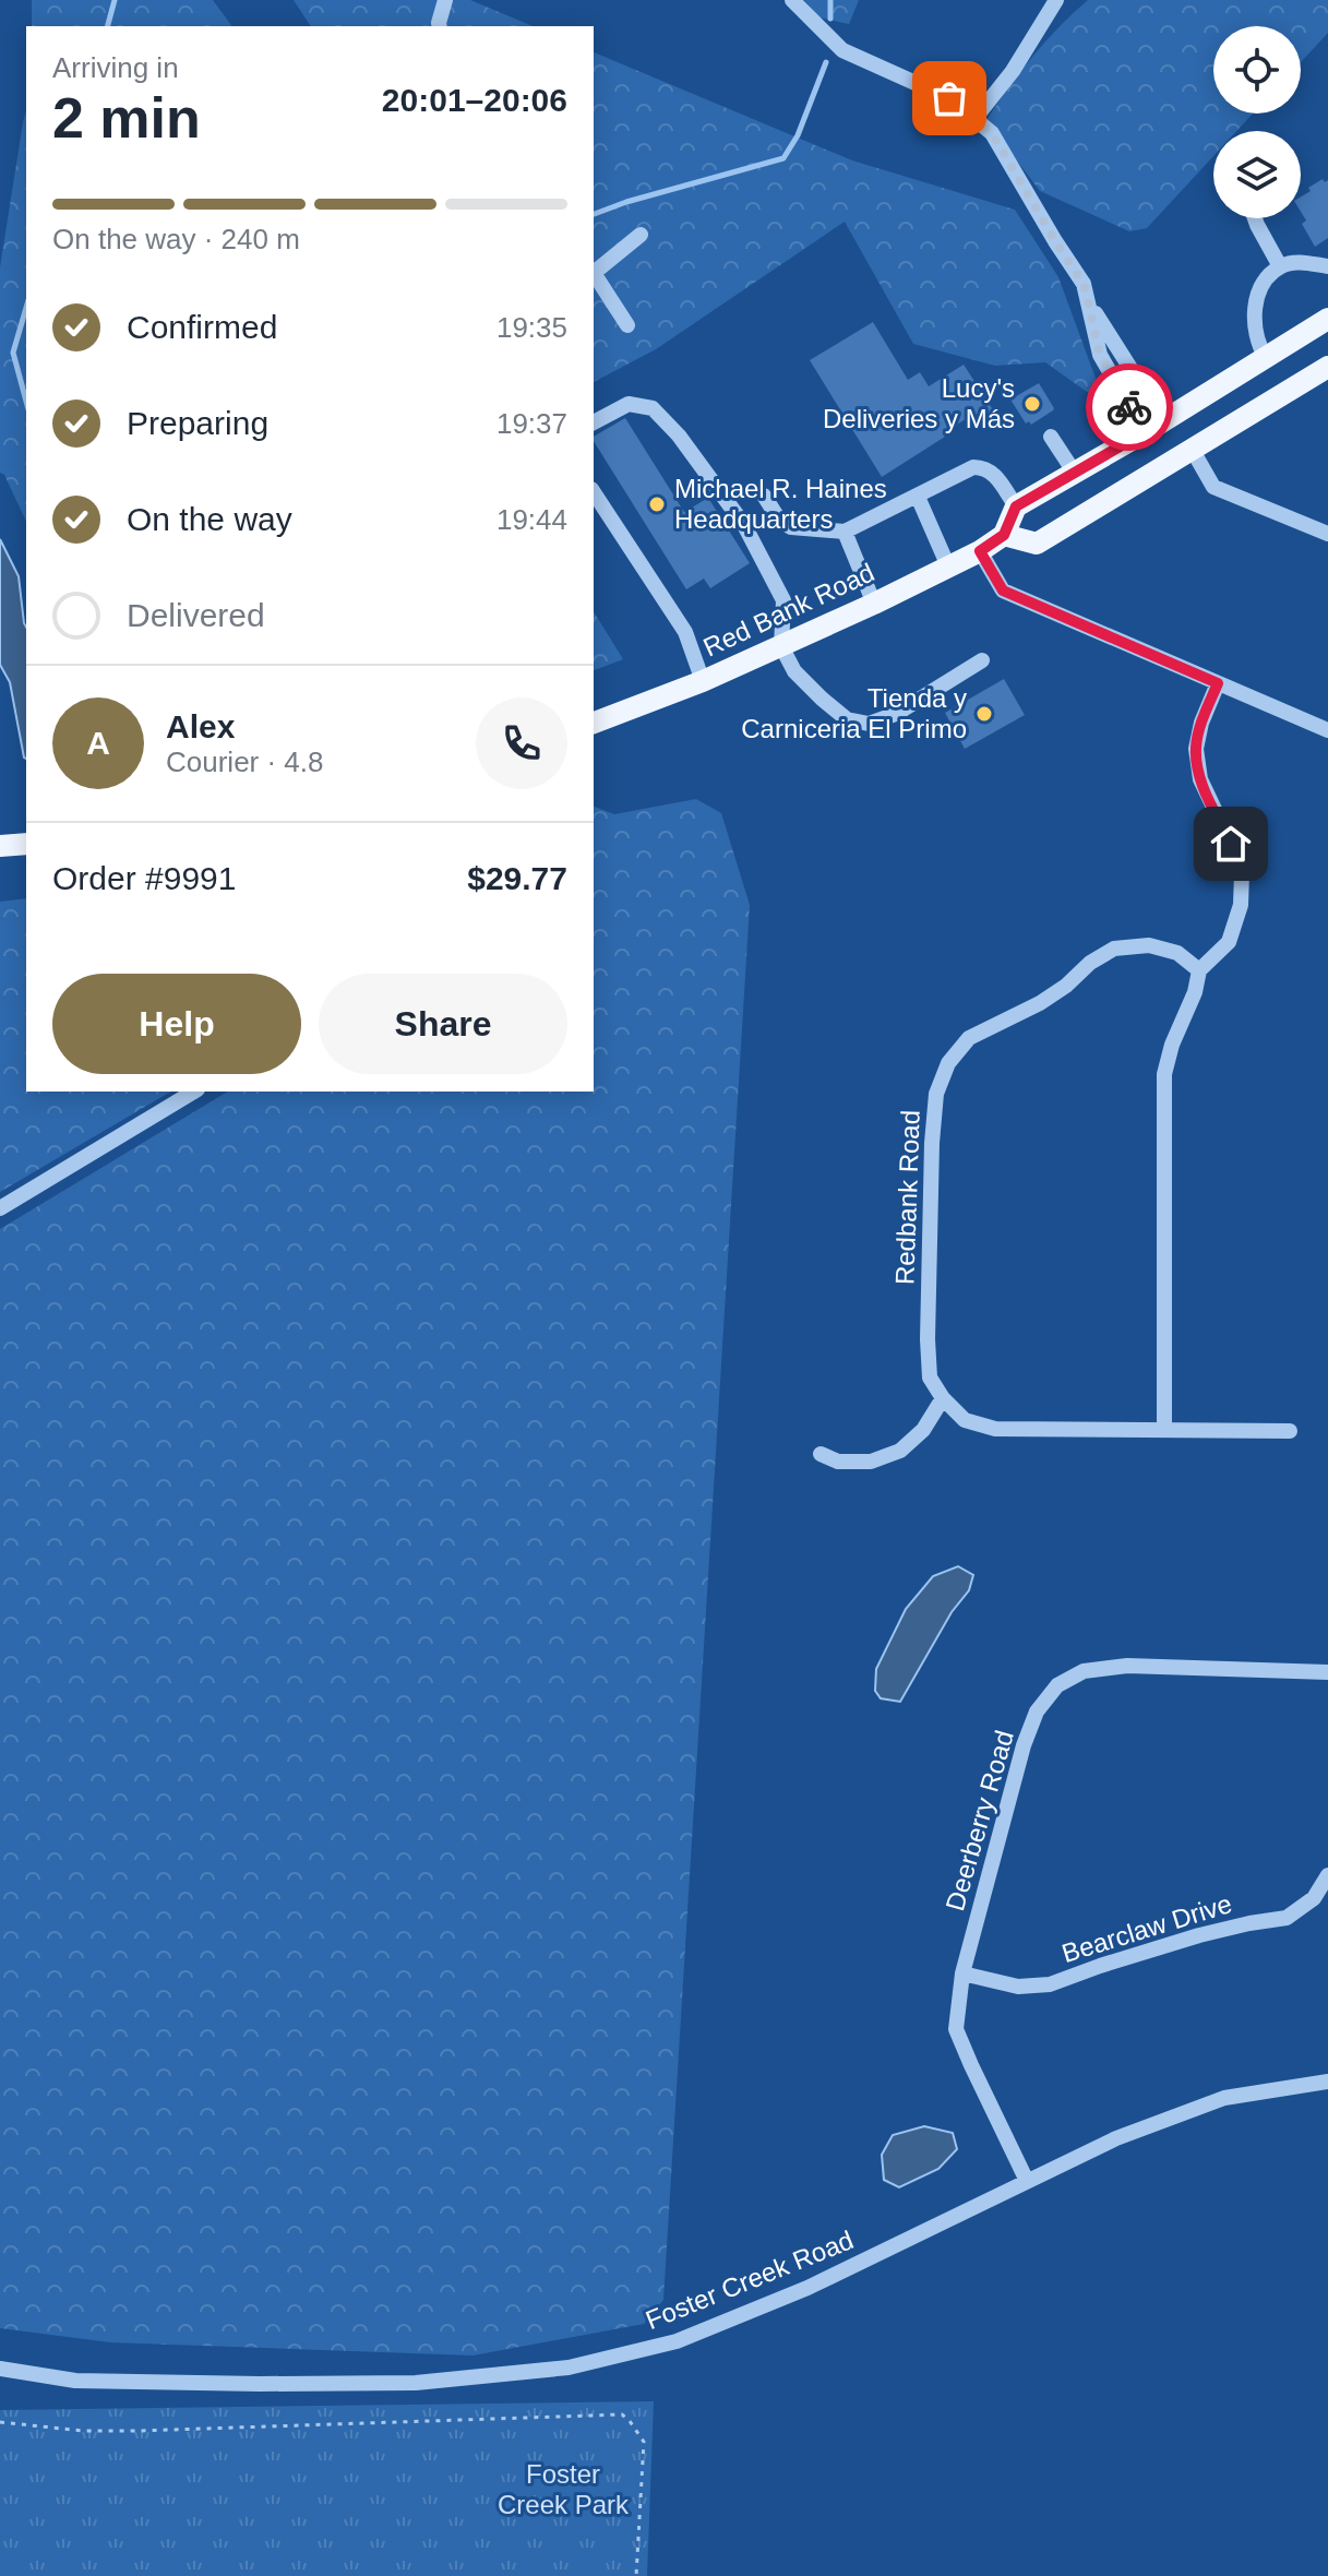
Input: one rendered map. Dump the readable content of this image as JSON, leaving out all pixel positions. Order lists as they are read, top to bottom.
{
  "streets": {
    "main road": ["Red Bank Road"],
    "street": [
      "Redbank Road",
      "Deerberry Road",
      "Bearclaw Drive",
      "Foster Creek Road"
    ]
  },
  "crossings": [
    ["Deerberry Road", "Bearclaw Drive"],
    ["Deerberry Road", "Foster Creek Road"]
  ],
  "parks": ["Foster Creek Park"],
  "places": ["Lucy's Deliveries y Más", "Michael R. Haines Headquarters", "Tienda y Carniceria El Primo"],
  "page": {
    "heading": ["2 min", "Arriving in", "20:01–20:06"],
    "panel": [
      "Alex",
      "Courier · 4.8",
      "Order #9991",
      "$29.77"
    ],
    "bar": "On the way · 240 m",
    "list": [
      ["Confirmed", "19:35"],
      ["Preparing", "19:37"],
      ["On the way", "19:44"],
      "Delivered"
    ],
    "round": "A",
    "buttons": ["Help", "Share"]
  }
}
